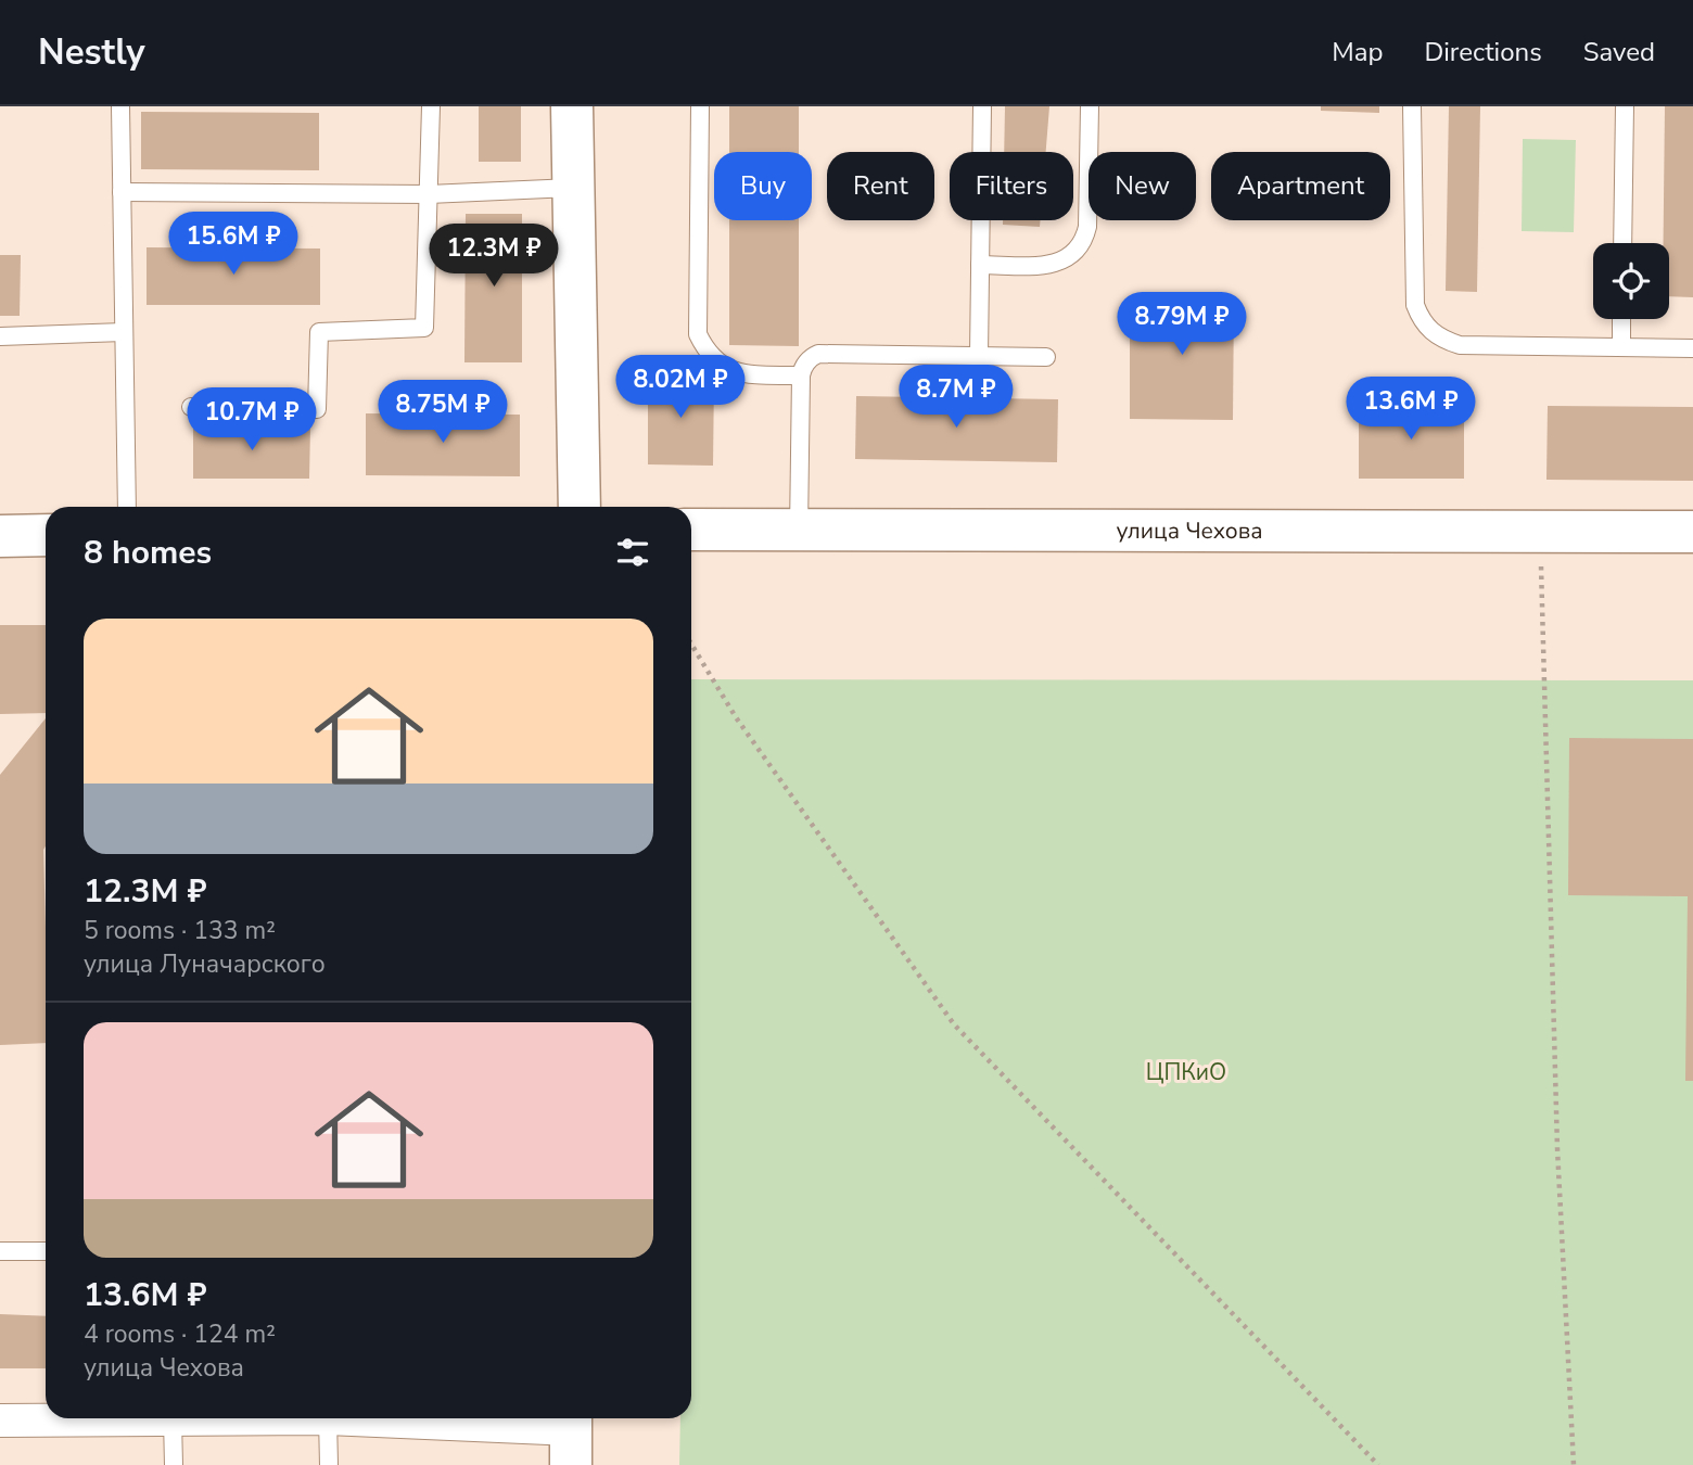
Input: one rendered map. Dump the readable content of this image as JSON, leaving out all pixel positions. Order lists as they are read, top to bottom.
{
  "streets": {
    "street": ["улица Чехова"]
  },
  "parks": ["ЦПКиО"],
  "page": {
    "header": "Nestly",
    "nav": ["Map", "Directions", "Saved"],
    "chip": [
      "Buy",
      "Rent",
      "Filters",
      "New",
      "Apartment"
    ],
    "price": [
      "15.6M ₽",
      "12.3M ₽",
      "8.79M ₽",
      "8.02M ₽",
      "8.7M ₽",
      "13.6M ₽",
      "8.75M ₽",
      "10.7M ₽"
    ],
    "heading": "8 homes",
    "list": [
      {
        "name": "12.3M ₽",
        "note": "5 rooms · 133 m² · улица Луначарского"
      },
      {
        "name": "13.6M ₽",
        "note": "4 rooms · 124 m² · улица Чехова"
      }
    ]
  }
}
